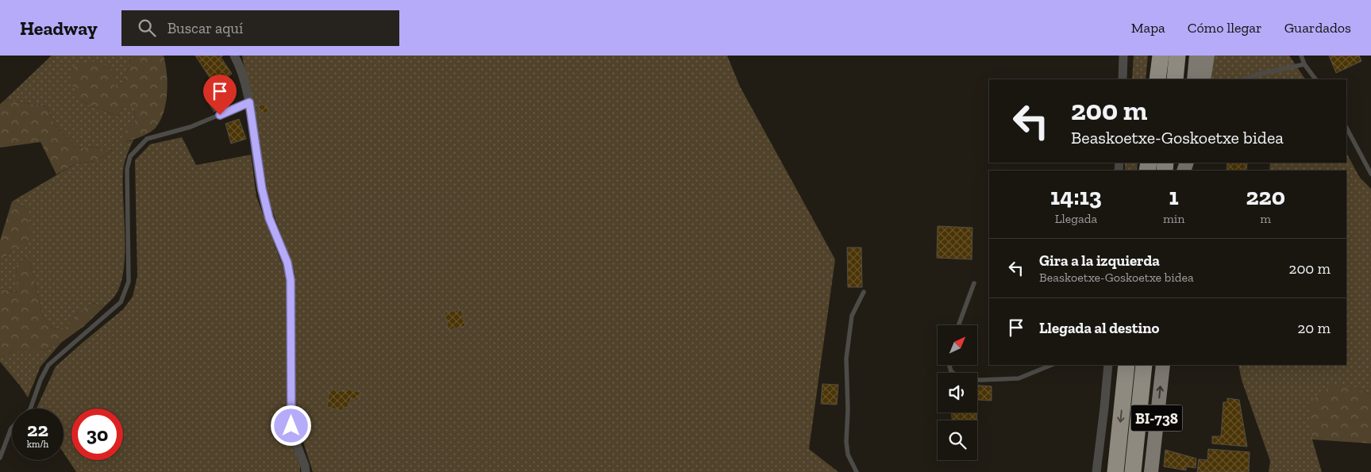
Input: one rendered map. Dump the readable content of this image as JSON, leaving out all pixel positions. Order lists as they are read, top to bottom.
{
  "streets": {
    "main road": ["BI-738"]
  },
  "north": "top right",
  "page": {
    "header": "Headway",
    "search": "Buscar aquí",
    "nav": ["Mapa", "Cómo llegar", "Guardados"],
    "turn": ["200 m", "Beaskoetxe-Goskoetxe bidea"],
    "eta": [
      "14:13",
      "Llegada",
      "1",
      "min",
      "220",
      "m"
    ],
    "list": [
      {
        "name": "Gira a la izquierda",
        "note": "Beaskoetxe-Goskoetxe bidea",
        "value": "200 m"
      },
      {
        "name": "Llegada al destino",
        "value": "20 m"
      }
    ],
    "speed": "22 km/h",
    "limit": "30"
  }
}
